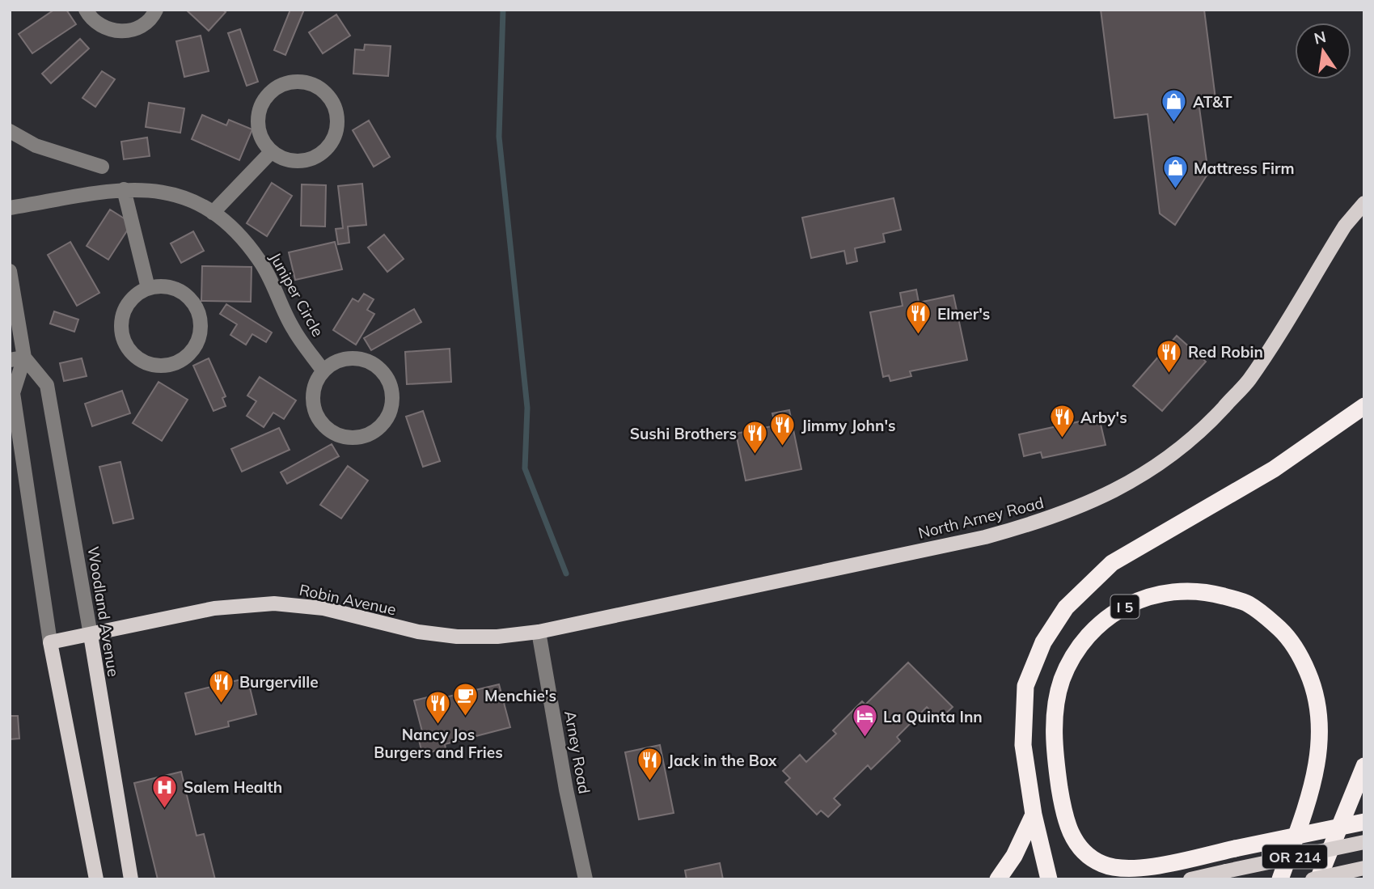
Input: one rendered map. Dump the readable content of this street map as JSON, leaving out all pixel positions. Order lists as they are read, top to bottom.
{
  "streets": {
    "highway": ["I 5"],
    "main road": [
      "North Arney Road",
      "Robin Avenue",
      "Woodland Avenue",
      "OR 214"
    ],
    "street": ["Juniper Circle", "Arney Road"]
  },
  "crossings": [
    ["North Arney Road", "Robin Avenue"],
    ["North Arney Road", "Arney Road"],
    ["Robin Avenue", "Woodland Avenue"],
    ["Robin Avenue", "Arney Road"]
  ],
  "places": {
    "shop": ["AT&T", "Mattress Firm"],
    "restaurant": [
      "Elmer's",
      "Red Robin",
      "Arby's",
      "Jimmy John's",
      "Sushi Brothers",
      "Burgerville",
      "Nancy Jos Burgers and Fries",
      "Jack in the Box"
    ],
    "cafe": ["Menchie's"],
    "hotel": ["La Quinta Inn"],
    "hospital": ["Salem Health"]
  },
  "north": "top"
}
